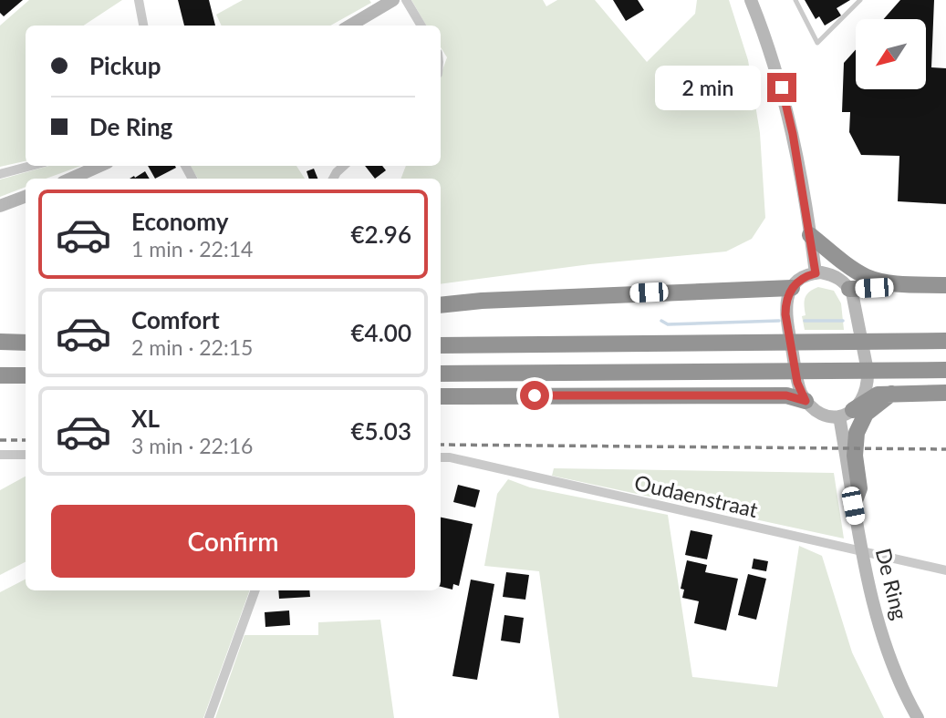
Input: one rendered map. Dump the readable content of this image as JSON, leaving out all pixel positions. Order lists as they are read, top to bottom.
{
  "streets": {
    "main road": ["De Ring"],
    "street": ["Oudaenstraat"]
  },
  "north": "bottom left",
  "page": {
    "banner": ["Pickup", "De Ring"],
    "bubble": "2 min",
    "list": [
      {
        "name": "Economy",
        "note": "1 min · 22:14",
        "value": "€2.96"
      },
      {
        "name": "Comfort",
        "note": "2 min · 22:15",
        "value": "€4.00"
      },
      {
        "name": "XL",
        "note": "3 min · 22:16",
        "value": "€5.03"
      }
    ],
    "buttons": "Confirm"
  }
}
